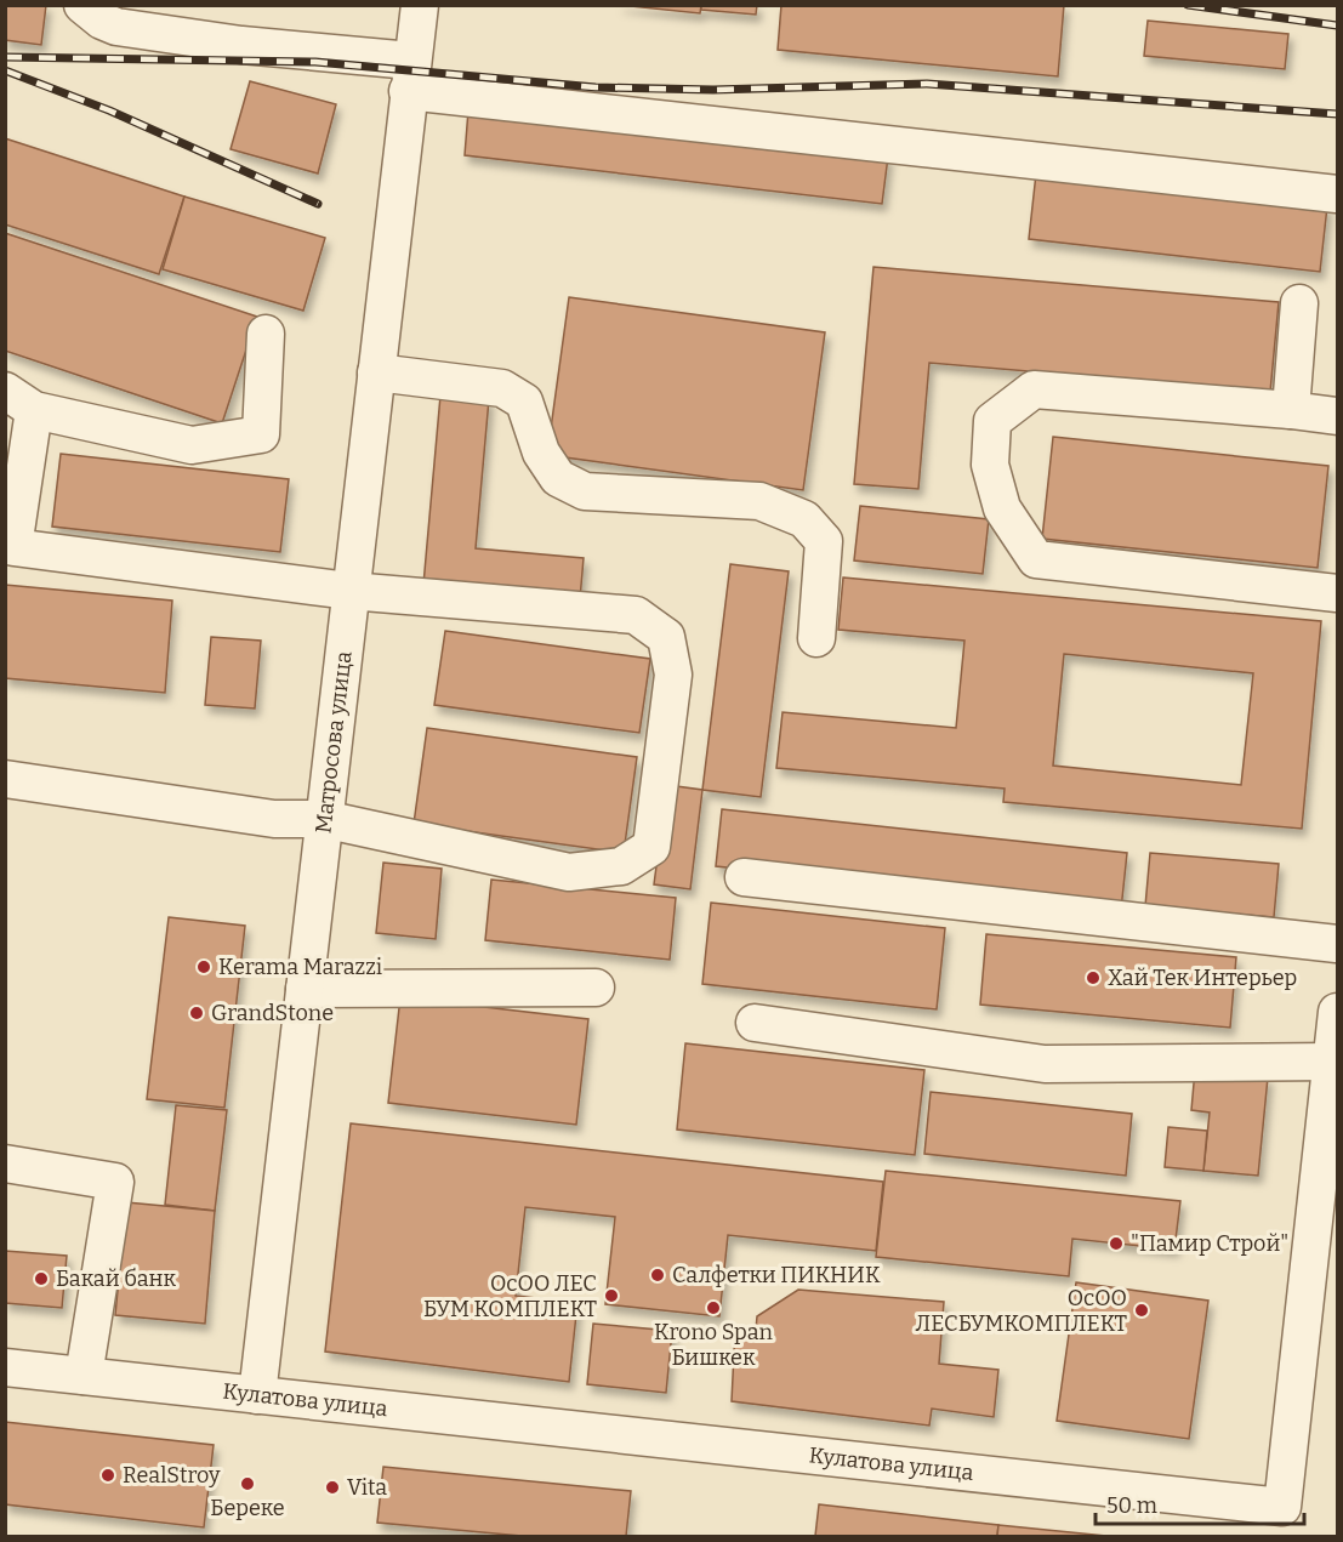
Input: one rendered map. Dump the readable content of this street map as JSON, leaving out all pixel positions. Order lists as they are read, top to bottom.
{
  "streets": {
    "street": ["Матросова улица", "Кулатова улица"]
  },
  "crossings": [
    ["Матросова улица", "Кулатова улица"]
  ],
  "places": [
    "Kerama Marazzi",
    "Хай Тек Интерьер",
    "GrandStone",
    "\"Памир Строй\"",
    "Салфетки ПИКНИК",
    "Бакай банк",
    "ОсОО ЛЕС БУМ КОМПЛЕКТ",
    "Krono Span Бишкек",
    "ОсОО ЛЕСБУМКОМПЛЕКТ",
    "RealStroy",
    "Береке",
    "Vita"
  ],
  "scale_bar": "50 m"
}
